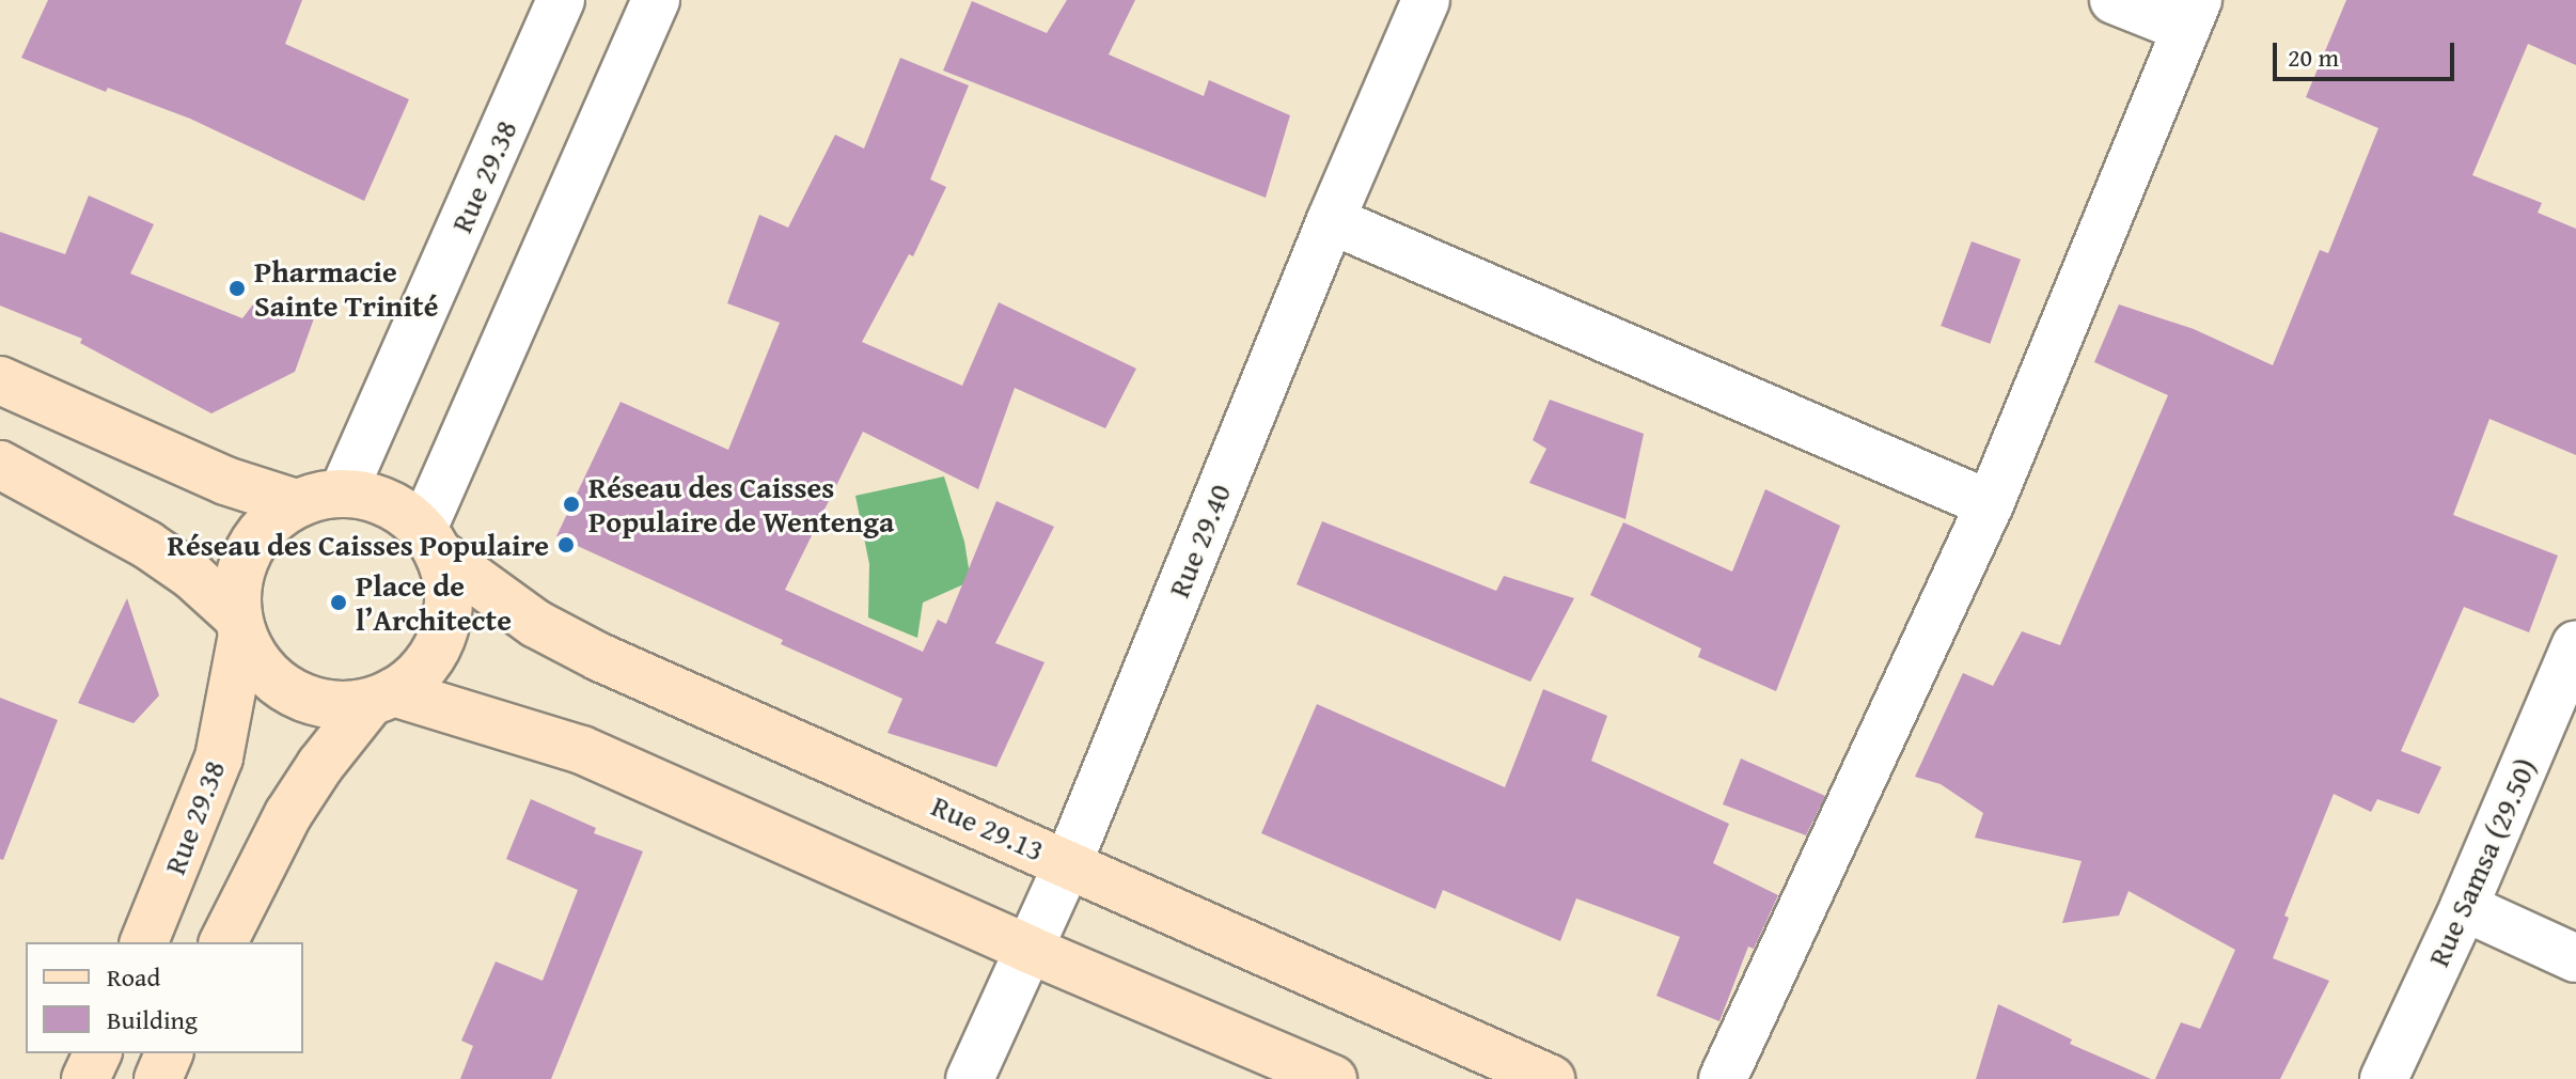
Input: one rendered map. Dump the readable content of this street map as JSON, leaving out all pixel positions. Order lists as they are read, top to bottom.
{
  "streets": {
    "main road": ["Rue 29.38", "Rue 29.13"],
    "street": ["Rue 29.40", "Rue Samsa (29.50)"]
  },
  "crossings": [
    ["Rue 29.38", "Rue 29.13"],
    ["Rue 29.40", "Rue 29.13"]
  ],
  "places": [
    "Pharmacie Sainte Trinité",
    "Réseau des Caisses Populaire de Wentenga",
    "Réseau des Caisses Populaire",
    "Place de l’Architecte"
  ],
  "legend": ["Road", "Building"],
  "scale_bar": "20 m"
}
